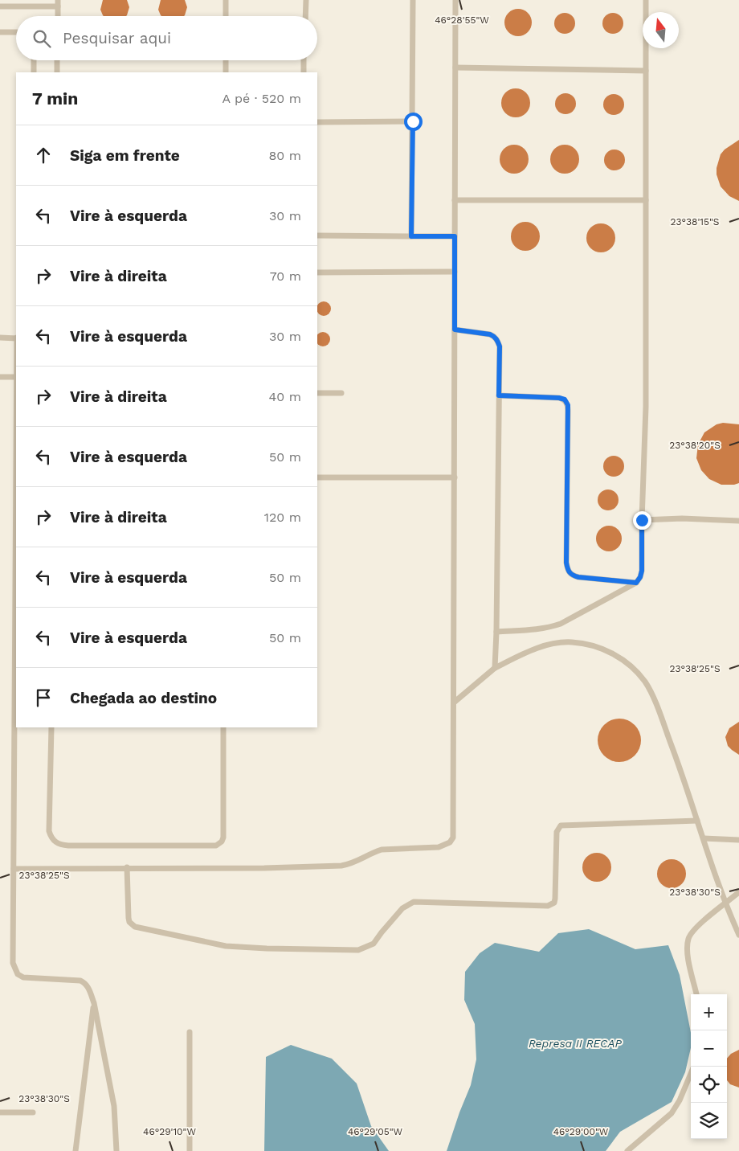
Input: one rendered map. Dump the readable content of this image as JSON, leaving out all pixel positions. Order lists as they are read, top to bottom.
{
  "water": ["Represa II RECAP"],
  "north": "top",
  "page": {
    "search": "Pesquisar aqui",
    "heading": ["7 min", "A pé · 520 m"],
    "list": [
      ["Siga em frente", "80 m"],
      ["Vire à esquerda", "30 m"],
      ["Vire à direita", "70 m"],
      ["Vire à esquerda", "30 m"],
      ["Vire à direita", "40 m"],
      ["Vire à esquerda", "50 m"],
      ["Vire à direita", "120 m"],
      ["Vire à esquerda", "50 m"],
      ["Vire à esquerda", "50 m"],
      "Chegada ao destino"
    ],
    "map_buttons": ["+", "−"]
  },
  "coordinates": [
    "46°28'55\"W",
    "23°38'15\"S",
    "23°38'20\"S",
    "23°38'25\"S",
    "23°38'30\"S",
    "46°29'10\"W",
    "46°29'05\"W",
    "46°29'00\"W"
  ]
}
